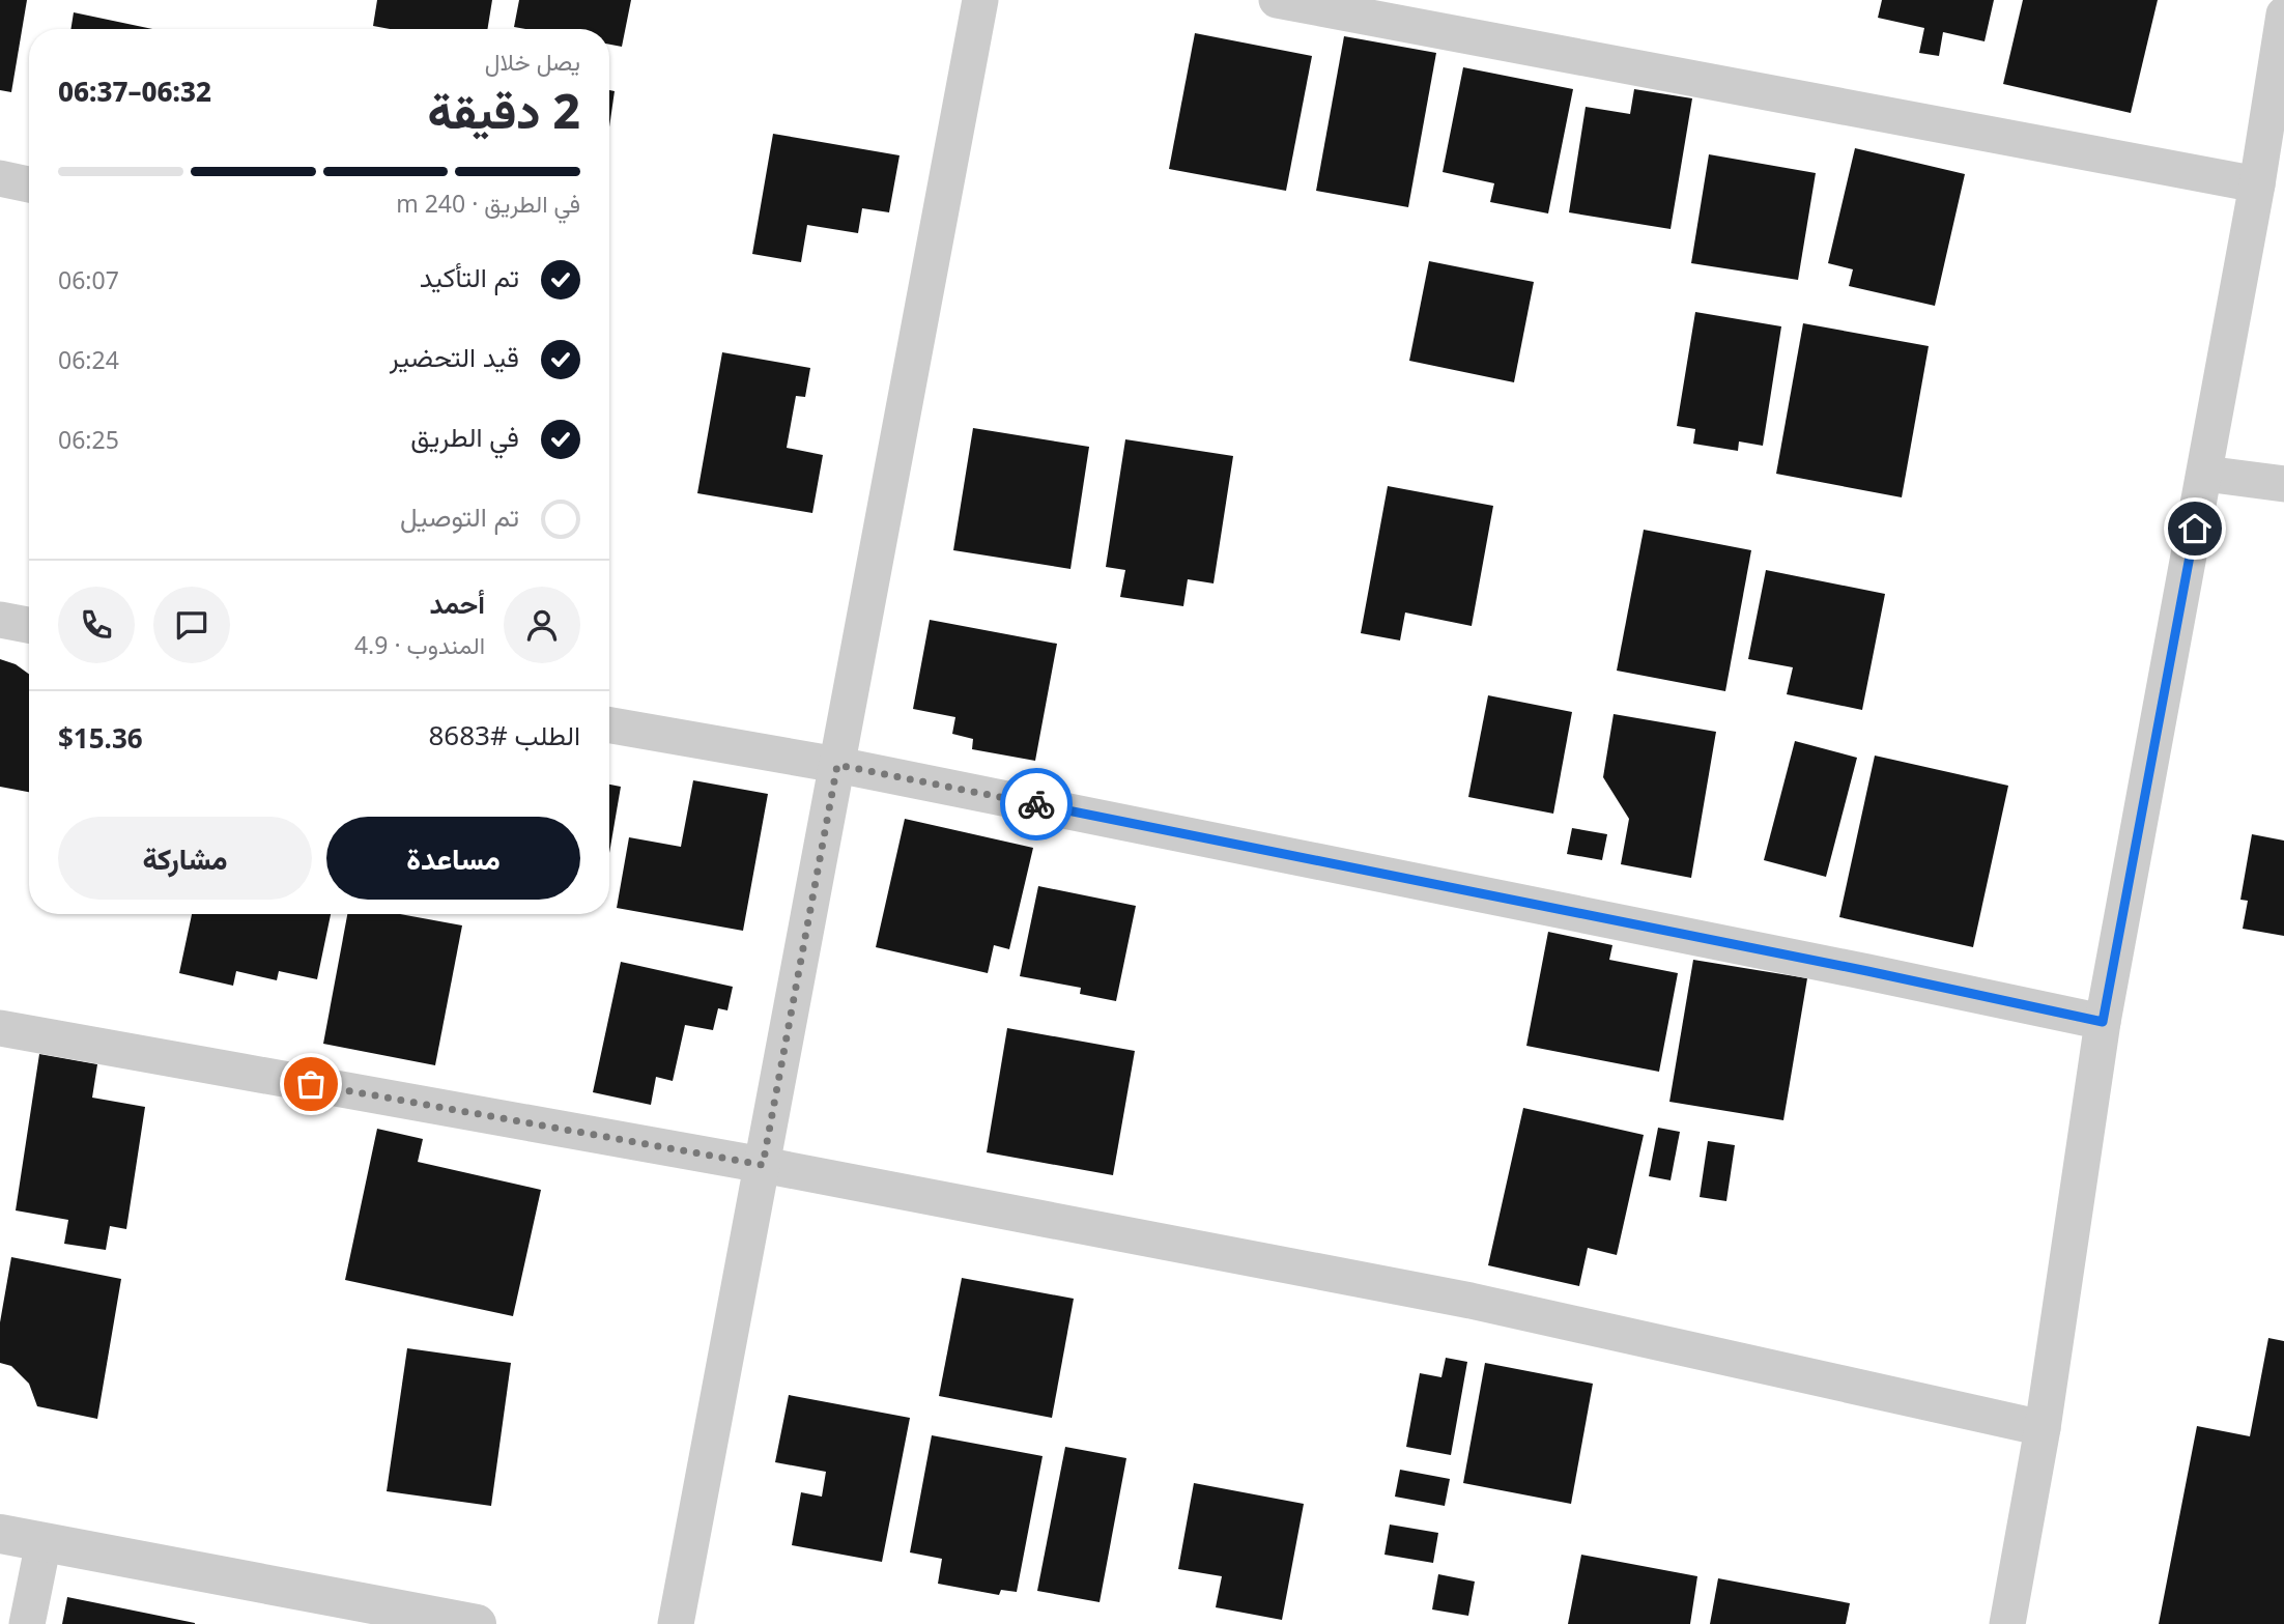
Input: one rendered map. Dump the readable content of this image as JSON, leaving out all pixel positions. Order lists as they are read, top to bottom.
{
  "page": {
    "heading": ["2 دقيقة", "يصل خلال", "06:32–06:37"],
    "panel": [
      "أحمد",
      "المندوب · 4.9",
      "الطلب #8683",
      "$15.36"
    ],
    "bar": "في الطريق · 240 m",
    "list": [
      ["تم التأكيد", "06:07"],
      ["قيد التحضير", "06:24"],
      ["في الطريق", "06:25"],
      "تم التوصيل"
    ],
    "buttons": ["مساعدة", "مشاركة"]
  }
}
